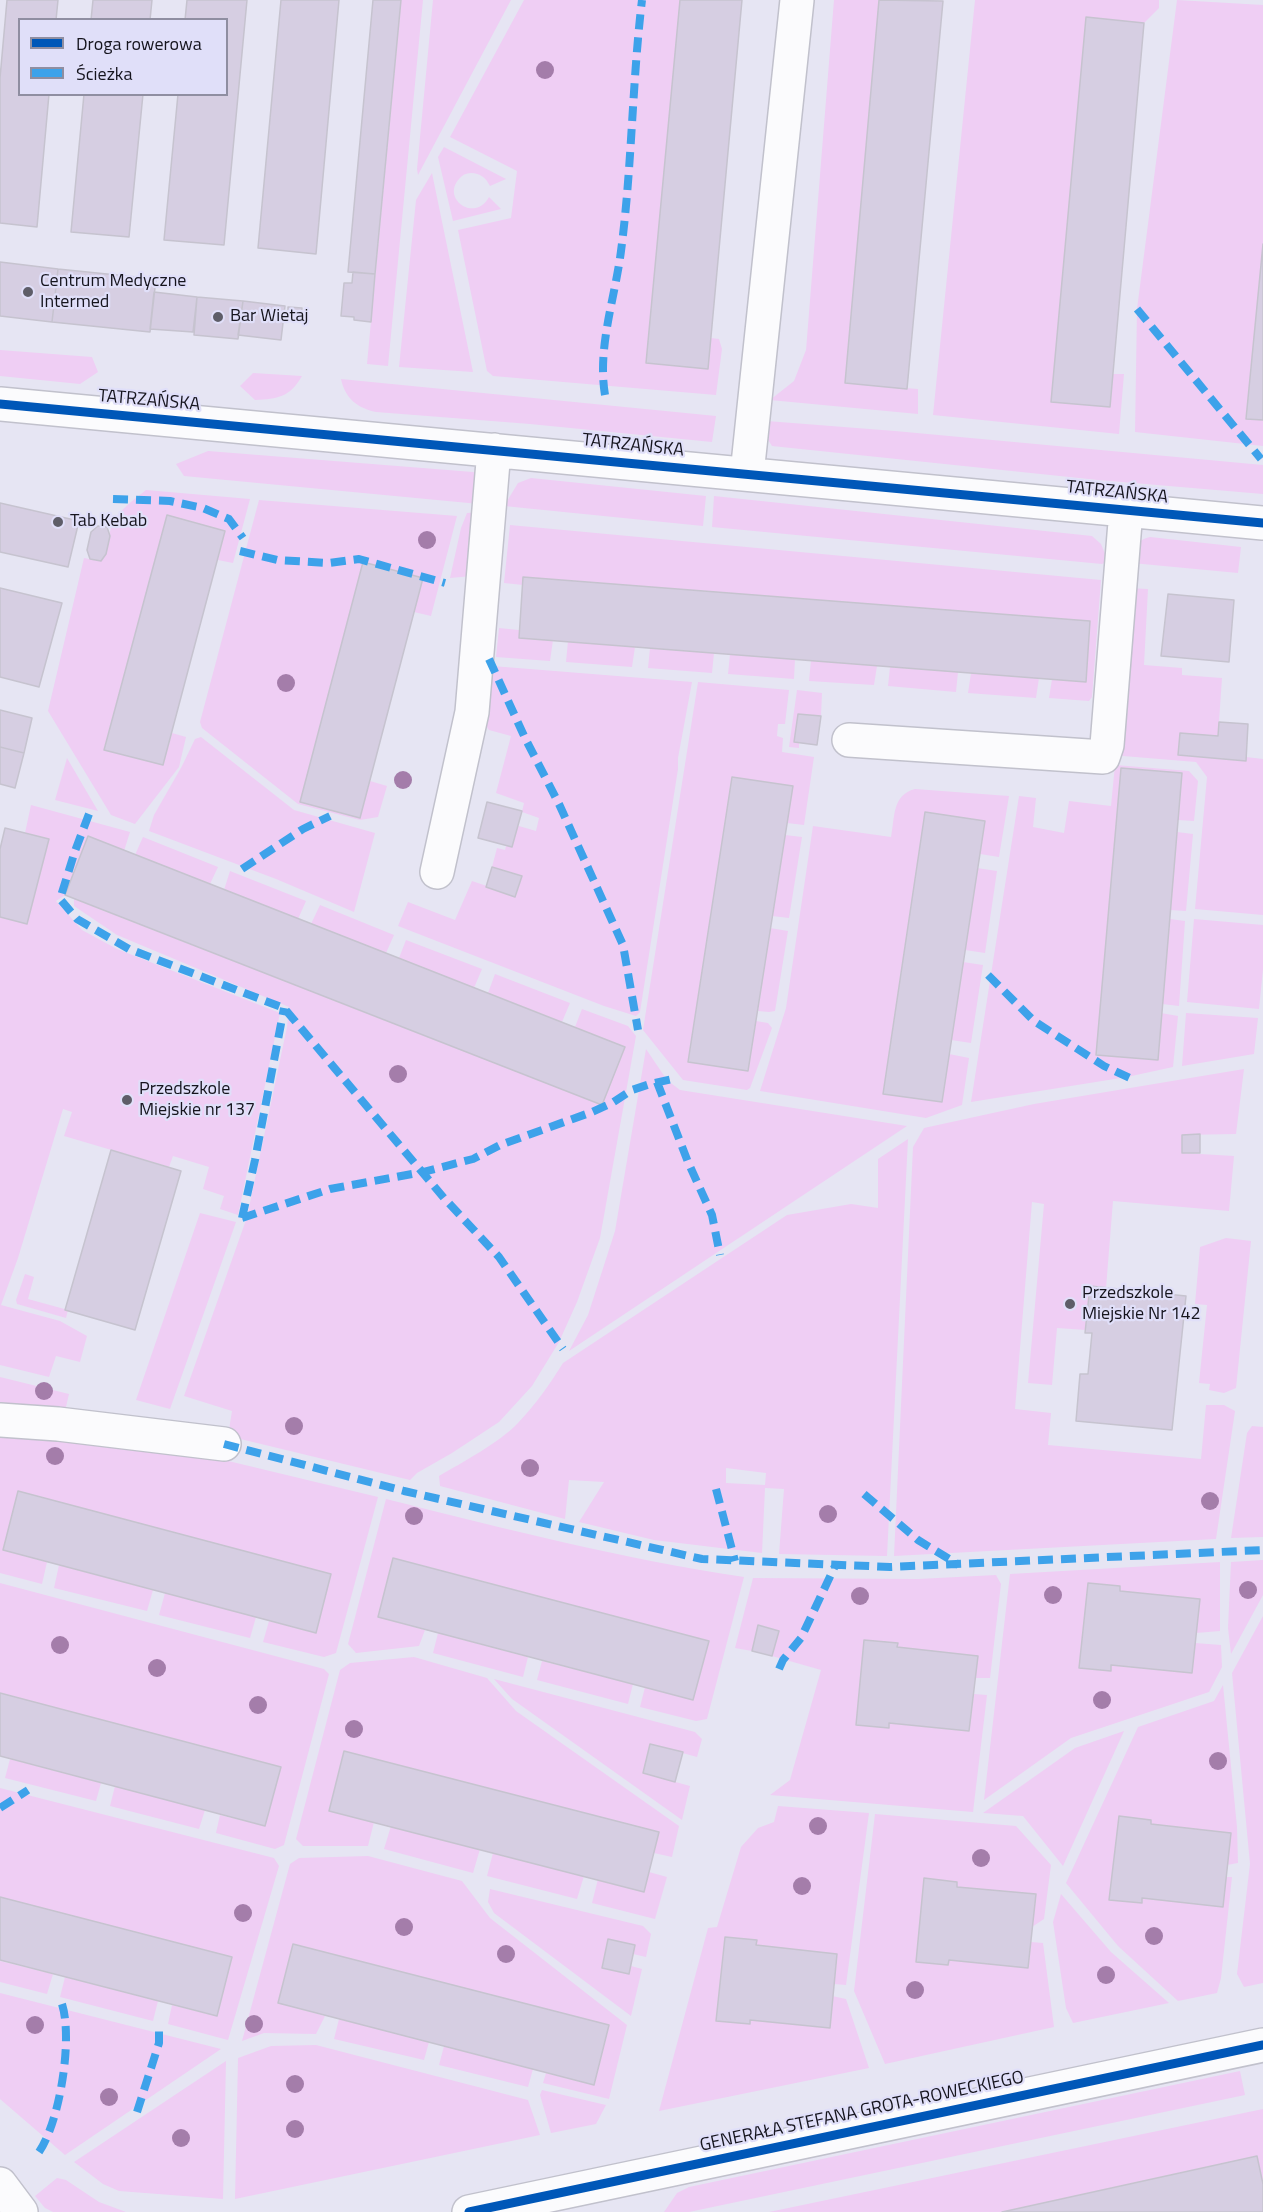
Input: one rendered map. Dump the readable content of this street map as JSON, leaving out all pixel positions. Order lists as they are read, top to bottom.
{
  "streets": {
    "street": ["TATRZAŃSKA", "GENERAŁA STEFANA GROTA-ROWECKIEGO"]
  },
  "places": [
    "Centrum Medyczne Intermed",
    "Bar Wietaj",
    "Tab Kebab",
    "Przedszkole Miejskie nr 137",
    "Przedszkole Miejskie Nr 142"
  ],
  "legend": ["Droga rowerowa", "Ścieżka"]
}
